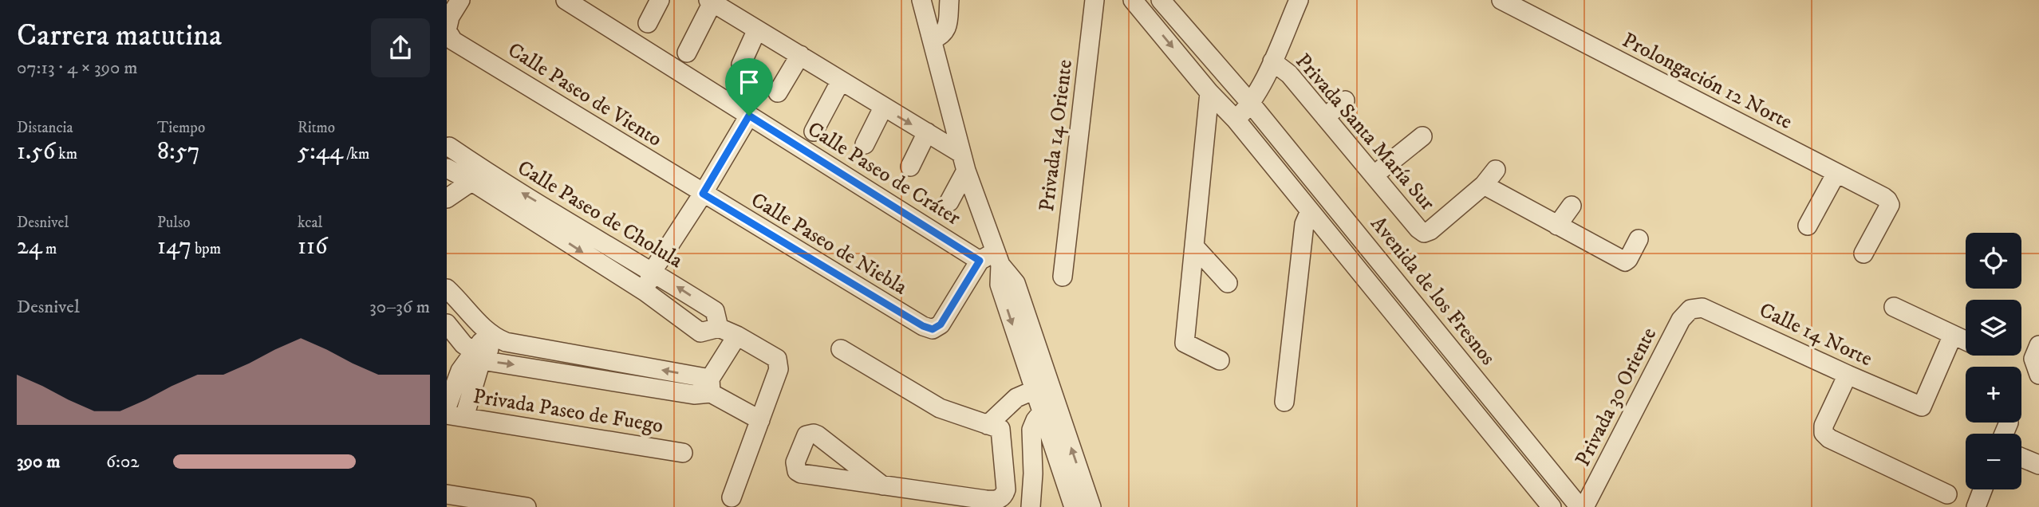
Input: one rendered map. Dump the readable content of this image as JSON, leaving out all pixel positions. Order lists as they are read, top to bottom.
{
  "streets": {
    "street": [
      "Prolongación 12 Norte",
      "Calle Paseo de Viento",
      "Privada Santa María Sur",
      "Privada 14 Oriente",
      "Calle Paseo de Cráter",
      "Calle Paseo de Cholula",
      "Calle Paseo de Niebla",
      "Avenida de los Fresnos",
      "Calle 14 Norte",
      "Privada 30 Oriente",
      "Privada Paseo de Fuego"
    ]
  },
  "crossings": [
    ["Calle Paseo de Viento", "Calle Paseo de Niebla"],
    ["Calle Paseo de Cráter", "Calle Paseo de Niebla"],
    ["Avenida de los Fresnos", "Privada 30 Oriente"],
    ["Calle 14 Norte", "Privada 30 Oriente"]
  ],
  "page": {
    "heading": ["Carrera matutina", "07:13 · 4 × 390 m"],
    "stats": [
      ["Distancia", "1.56 km"],
      ["Tiempo", "8:57"],
      ["Ritmo", "5:44 /km"],
      ["Desnivel", "24 m"],
      ["Pulso", "147 bpm"],
      ["kcal", "116"]
    ],
    "map_buttons": ["+", "−"],
    "chart": ["Desnivel", "30–36 m"],
    "list": [
      {
        "name": "390 m",
        "note": "6:02"
      }
    ]
  }
}
